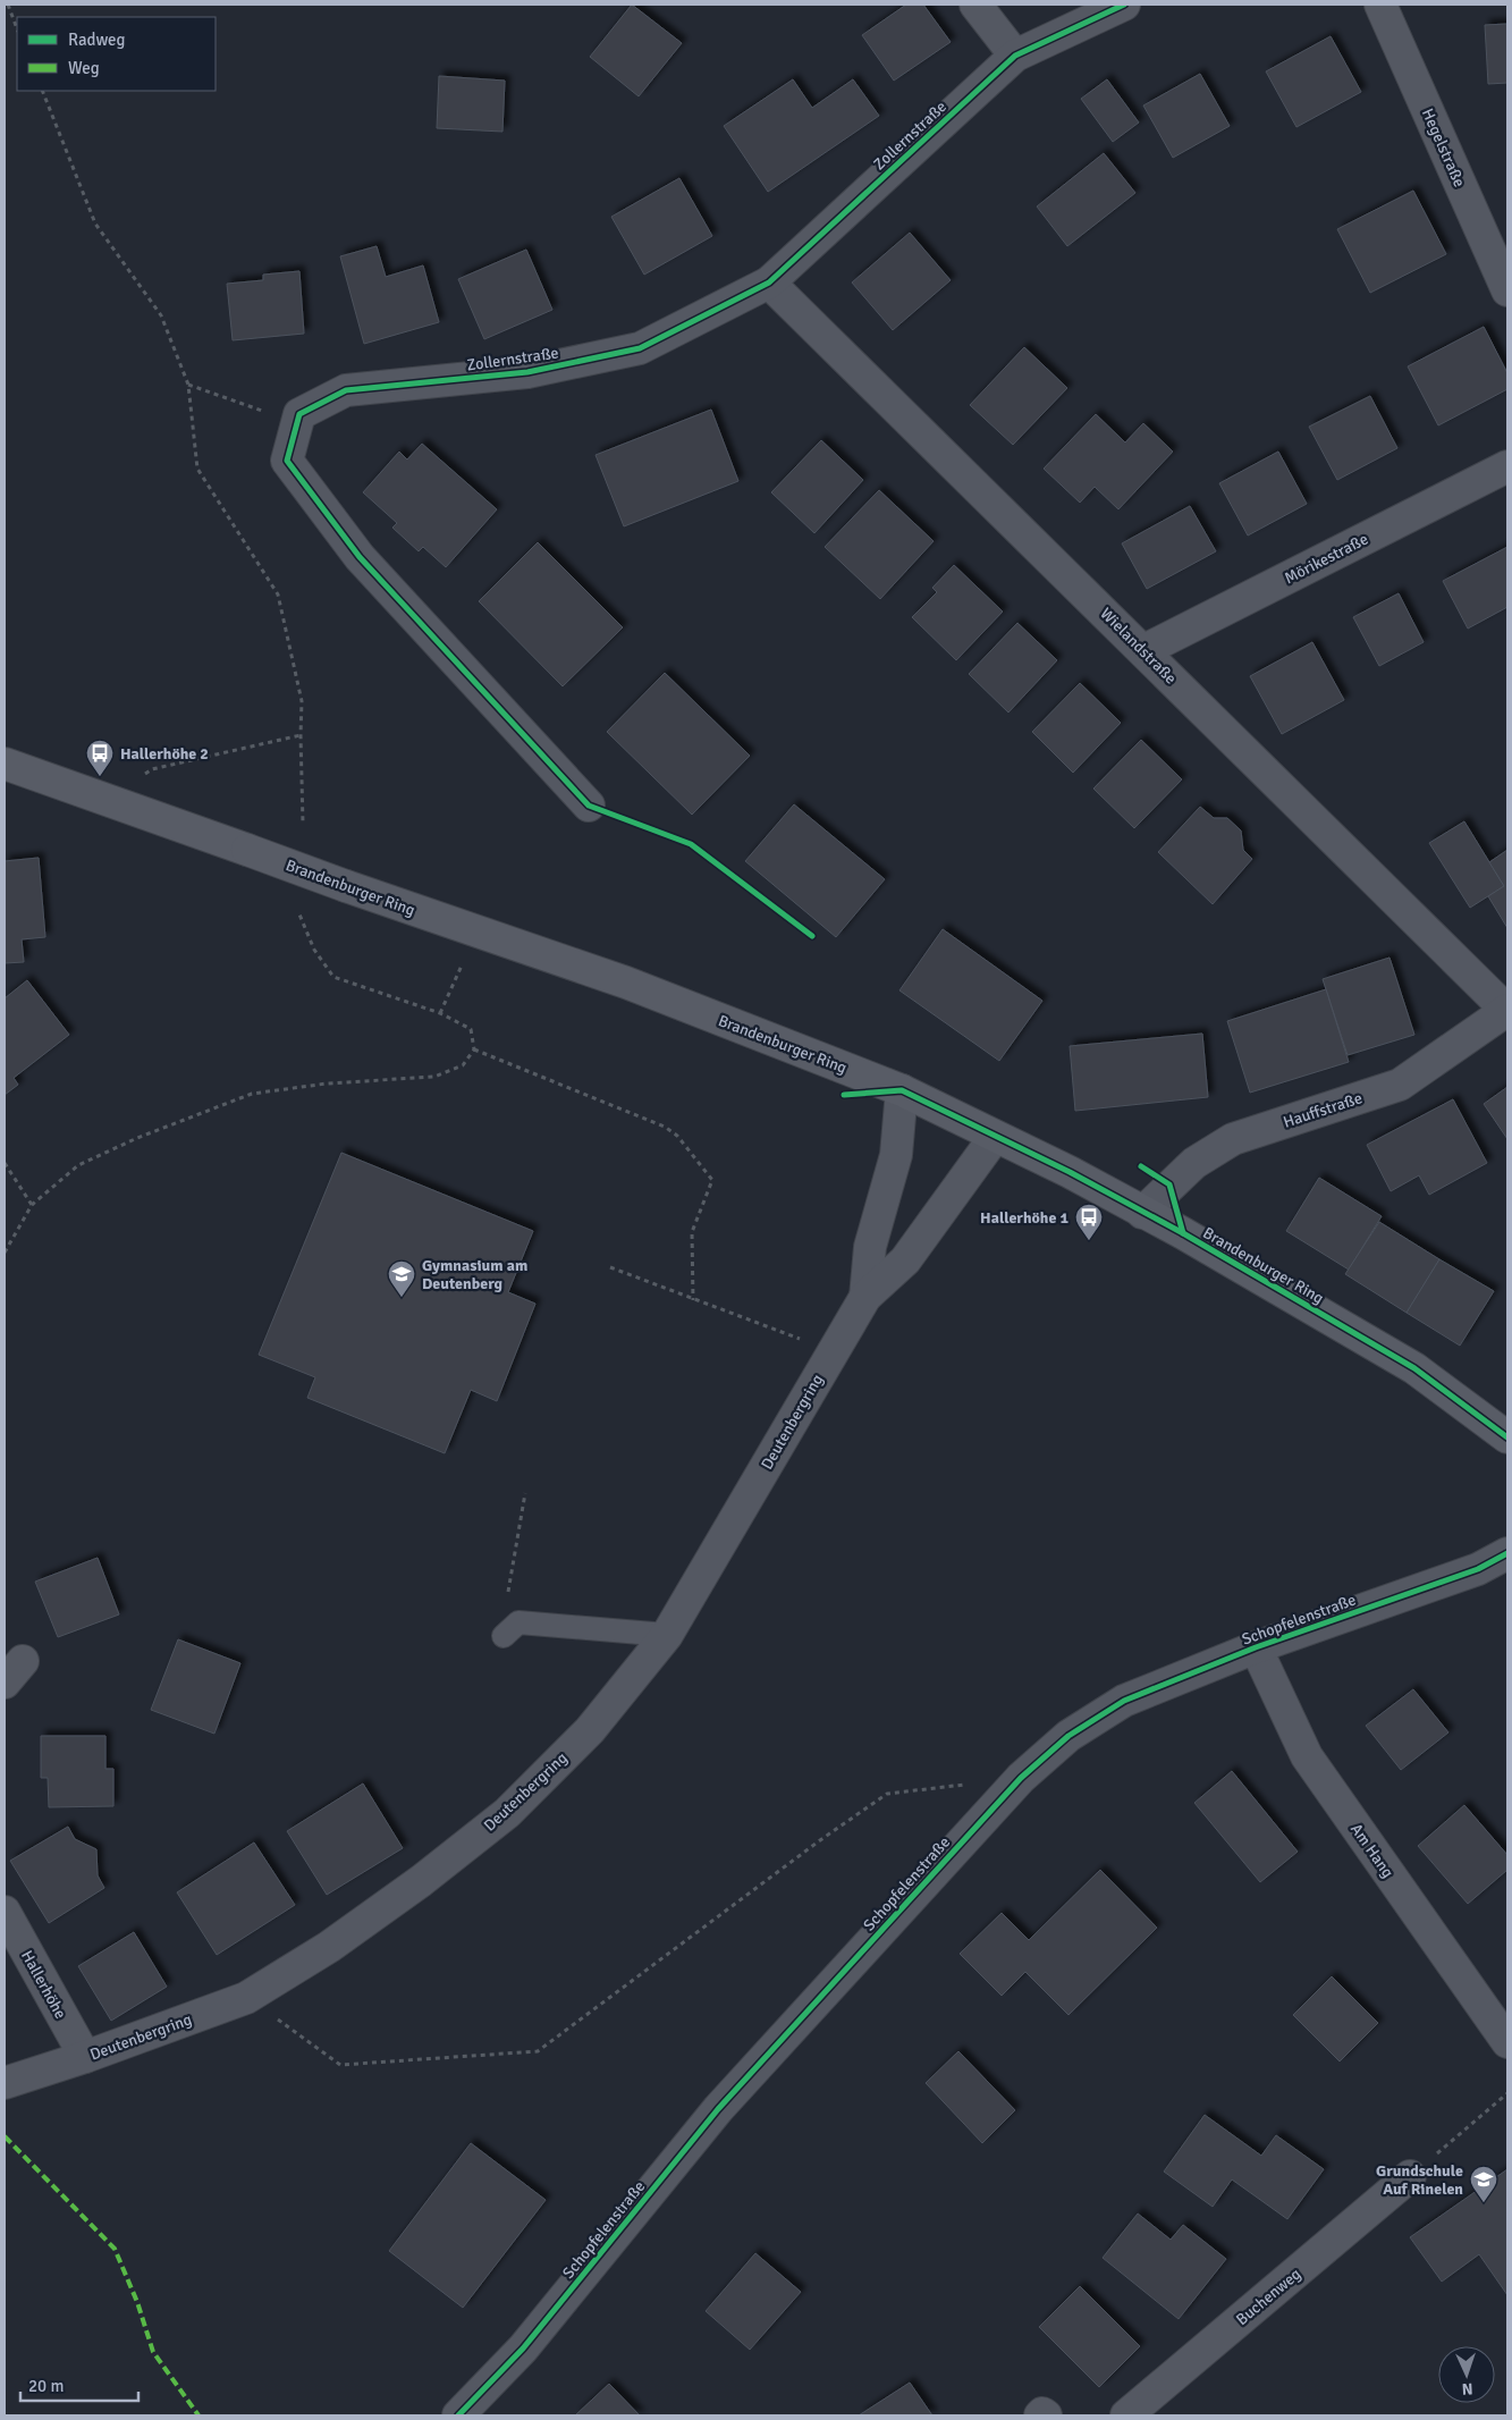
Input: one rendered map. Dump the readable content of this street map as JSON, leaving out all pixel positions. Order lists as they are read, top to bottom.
{
  "streets": {
    "street": [
      "Zollernstraße",
      "Hegelstraße",
      "Mörikestraße",
      "Wielandstraße",
      "Brandenburger Ring",
      "Hauffstraße",
      "Deutenbergring",
      "Schopfelenstraße",
      "Am Hang",
      "Hallerhöhe",
      "Buchenweg"
    ]
  },
  "crossings": [
    ["Zollernstraße", "Wielandstraße"],
    ["Mörikestraße", "Wielandstraße"],
    ["Wielandstraße", "Hauffstraße"],
    ["Brandenburger Ring", "Hauffstraße"],
    ["Brandenburger Ring", "Deutenbergring"],
    ["Deutenbergring", "Hallerhöhe"],
    ["Schopfelenstraße", "Am Hang"]
  ],
  "places": {
    "bus stop": ["Hallerhöhe 2", "Hallerhöhe 1"],
    "school or university": ["Gymnasium am Deutenberg", "Grundschule Auf Rinelen"]
  },
  "legend": ["Radweg", "Weg"],
  "scale_bar": "20 m",
  "north": "bottom"
}
